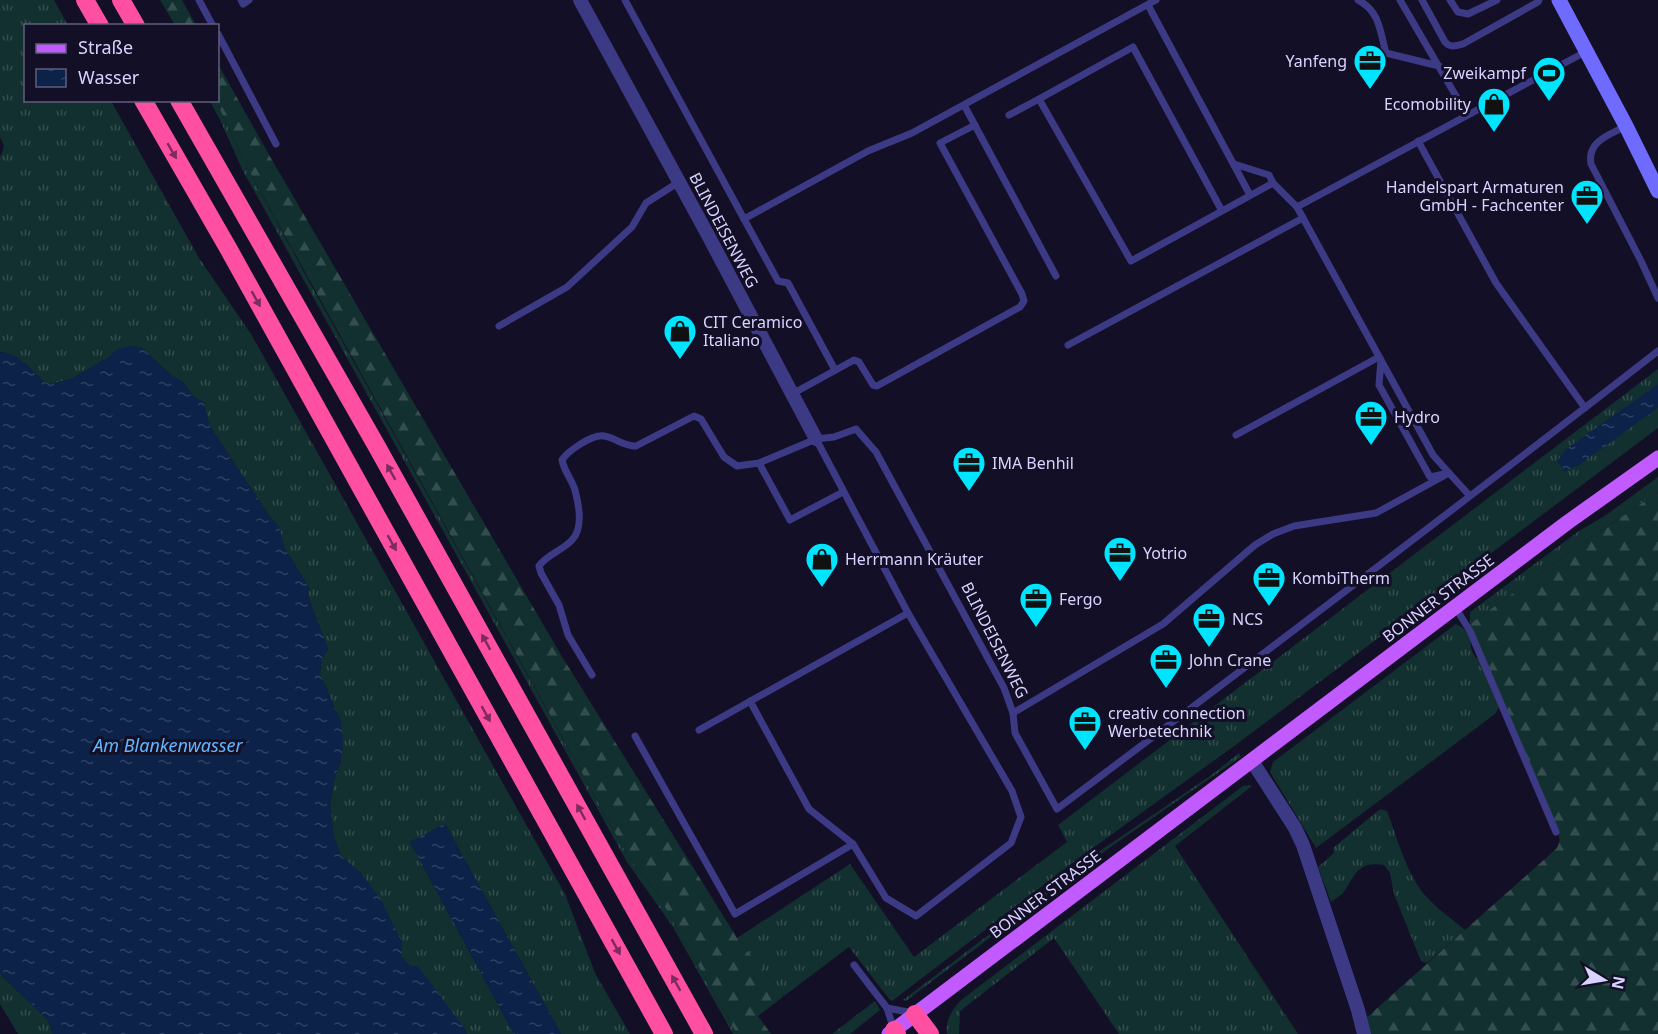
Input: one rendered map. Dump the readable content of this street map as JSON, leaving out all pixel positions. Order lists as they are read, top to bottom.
{
  "streets": {
    "main road": ["BONNER STRASSE"],
    "street": ["BLINDEISENWEG"]
  },
  "water": ["Am Blankenwasser"],
  "places": {
    "office": [
      "Yanfeng",
      "Handelspart Armaturen GmbH - Fachcenter",
      "Hydro",
      "IMA Benhil",
      "Yotrio",
      "KombiTherm",
      "Fergo",
      "NCS",
      "John Crane",
      "creativ connection Werbetechnik"
    ],
    "sports": ["Zweikampf"],
    "shop": ["Ecomobility", "CIT Ceramico Italiano", "Herrmann Kräuter"]
  },
  "legend": ["Straße", "Wasser"],
  "north": "right"
}
